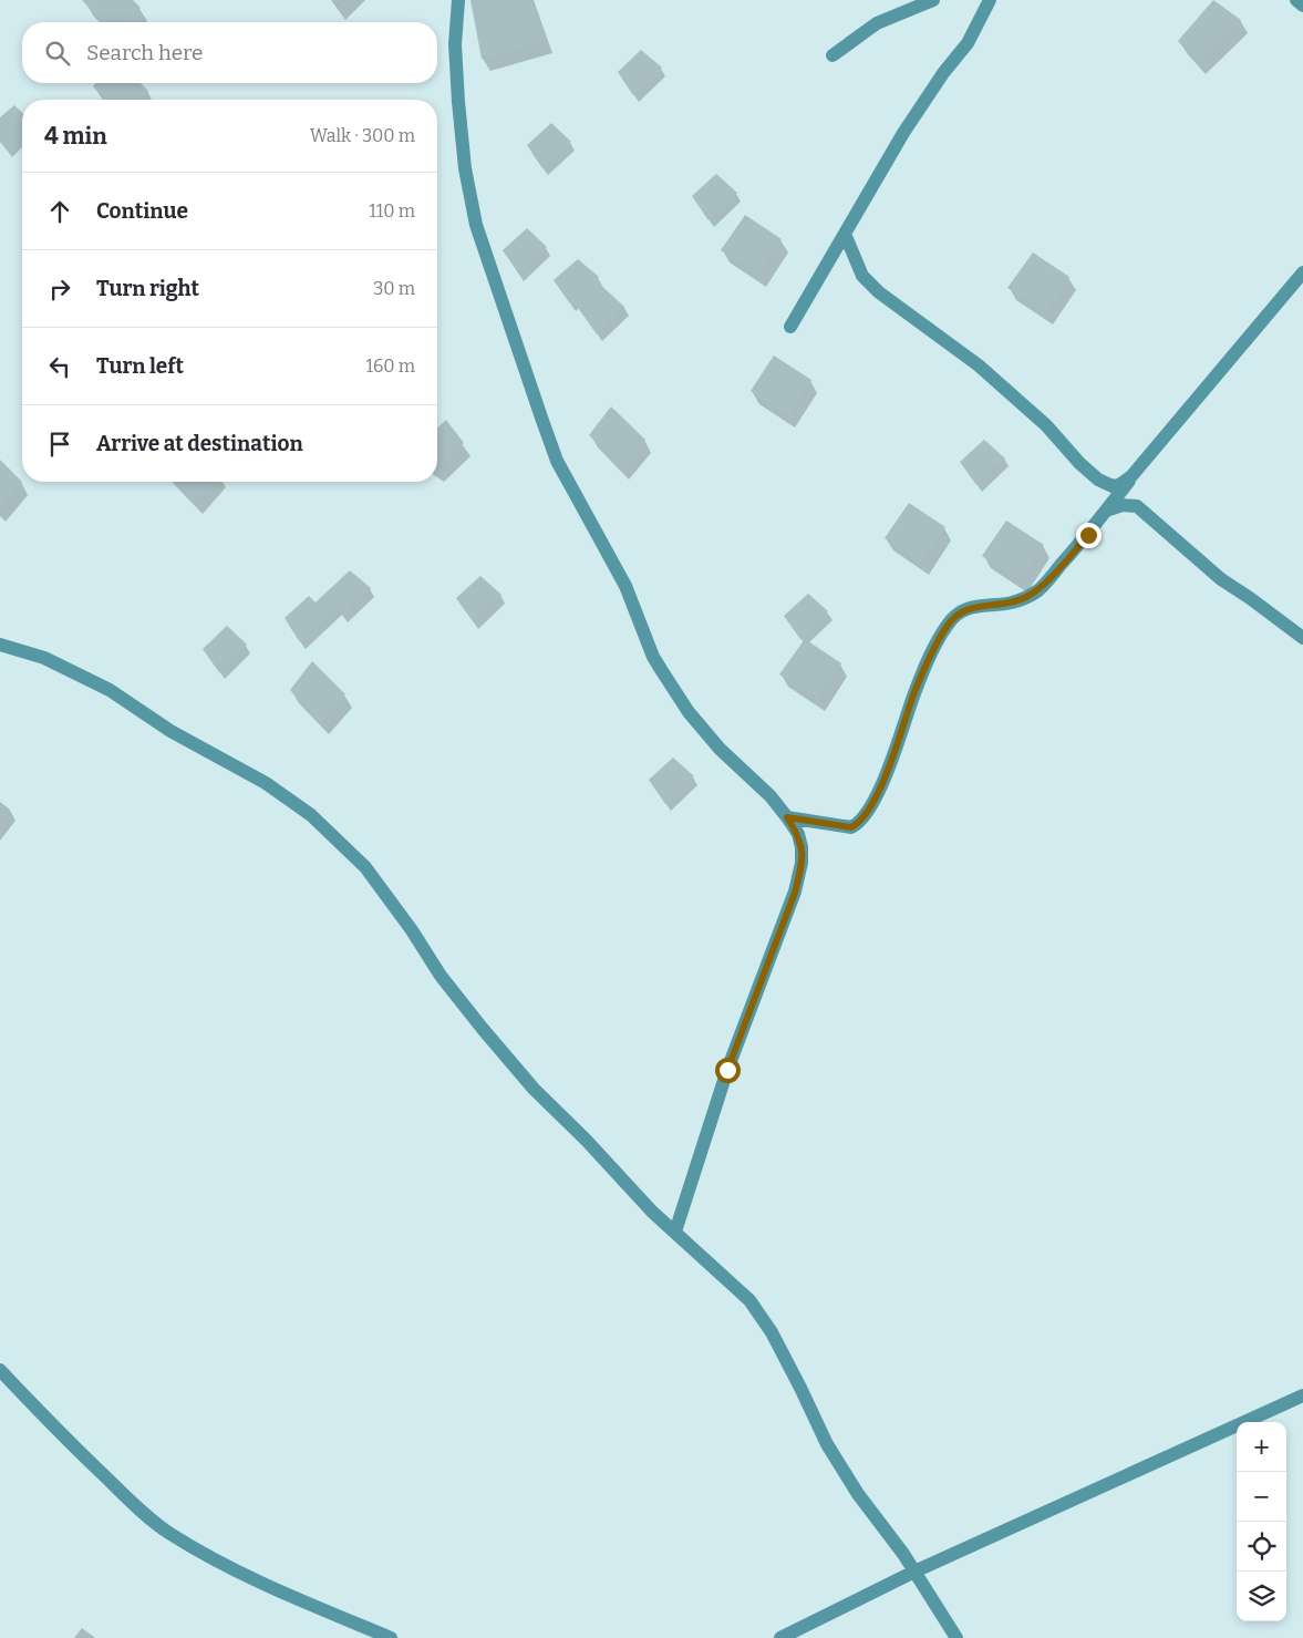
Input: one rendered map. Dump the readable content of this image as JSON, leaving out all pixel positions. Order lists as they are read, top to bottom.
{
  "page": {
    "search": "Search here",
    "heading": ["4 min", "Walk · 300 m"],
    "list": [
      ["Continue", "110 m"],
      ["Turn right", "30 m"],
      ["Turn left", "160 m"],
      "Arrive at destination"
    ],
    "map_buttons": ["+", "−"]
  }
}
